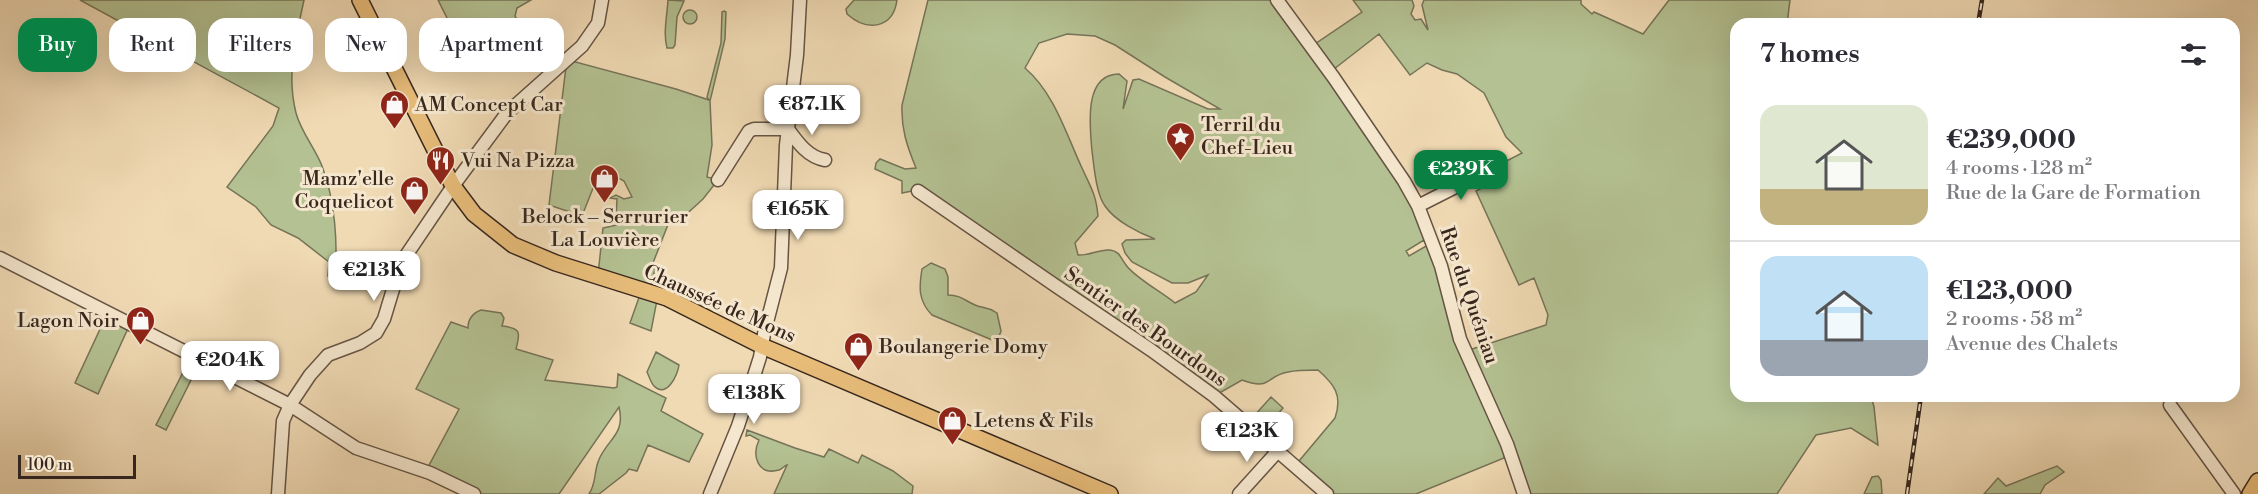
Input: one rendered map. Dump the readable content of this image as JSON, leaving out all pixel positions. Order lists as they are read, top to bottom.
{
  "streets": {
    "main road": ["Chaussée de Mons"],
    "street": ["Rue du Quéniau", "Sentier des Bourdons"]
  },
  "places": {
    "shop": [
      "AM Concept Car",
      "Belock – Serrurier La Louvière",
      "Mamz'elle Coquelicot",
      "Lagon Noir",
      "Boulangerie Domy",
      "Letens & Fils"
    ],
    "place": ["Terril du Chef-Lieu"],
    "restaurant": ["Vui Na Pizza"]
  },
  "scale_bar": "100 m",
  "page": {
    "chip": [
      "Buy",
      "Rent",
      "Filters",
      "New",
      "Apartment"
    ],
    "heading": "7 homes",
    "price": [
      "€87.1K",
      "€239K",
      "€165K",
      "€213K",
      "€204K",
      "€138K",
      "€123K"
    ],
    "list": [
      {
        "name": "€239,000",
        "note": "4 rooms · 128 m² · Rue de la Gare de Formation"
      },
      {
        "name": "€123,000",
        "note": "2 rooms · 58 m² · Avenue des Chalets"
      }
    ],
    "scale": "100 m"
  }
}
